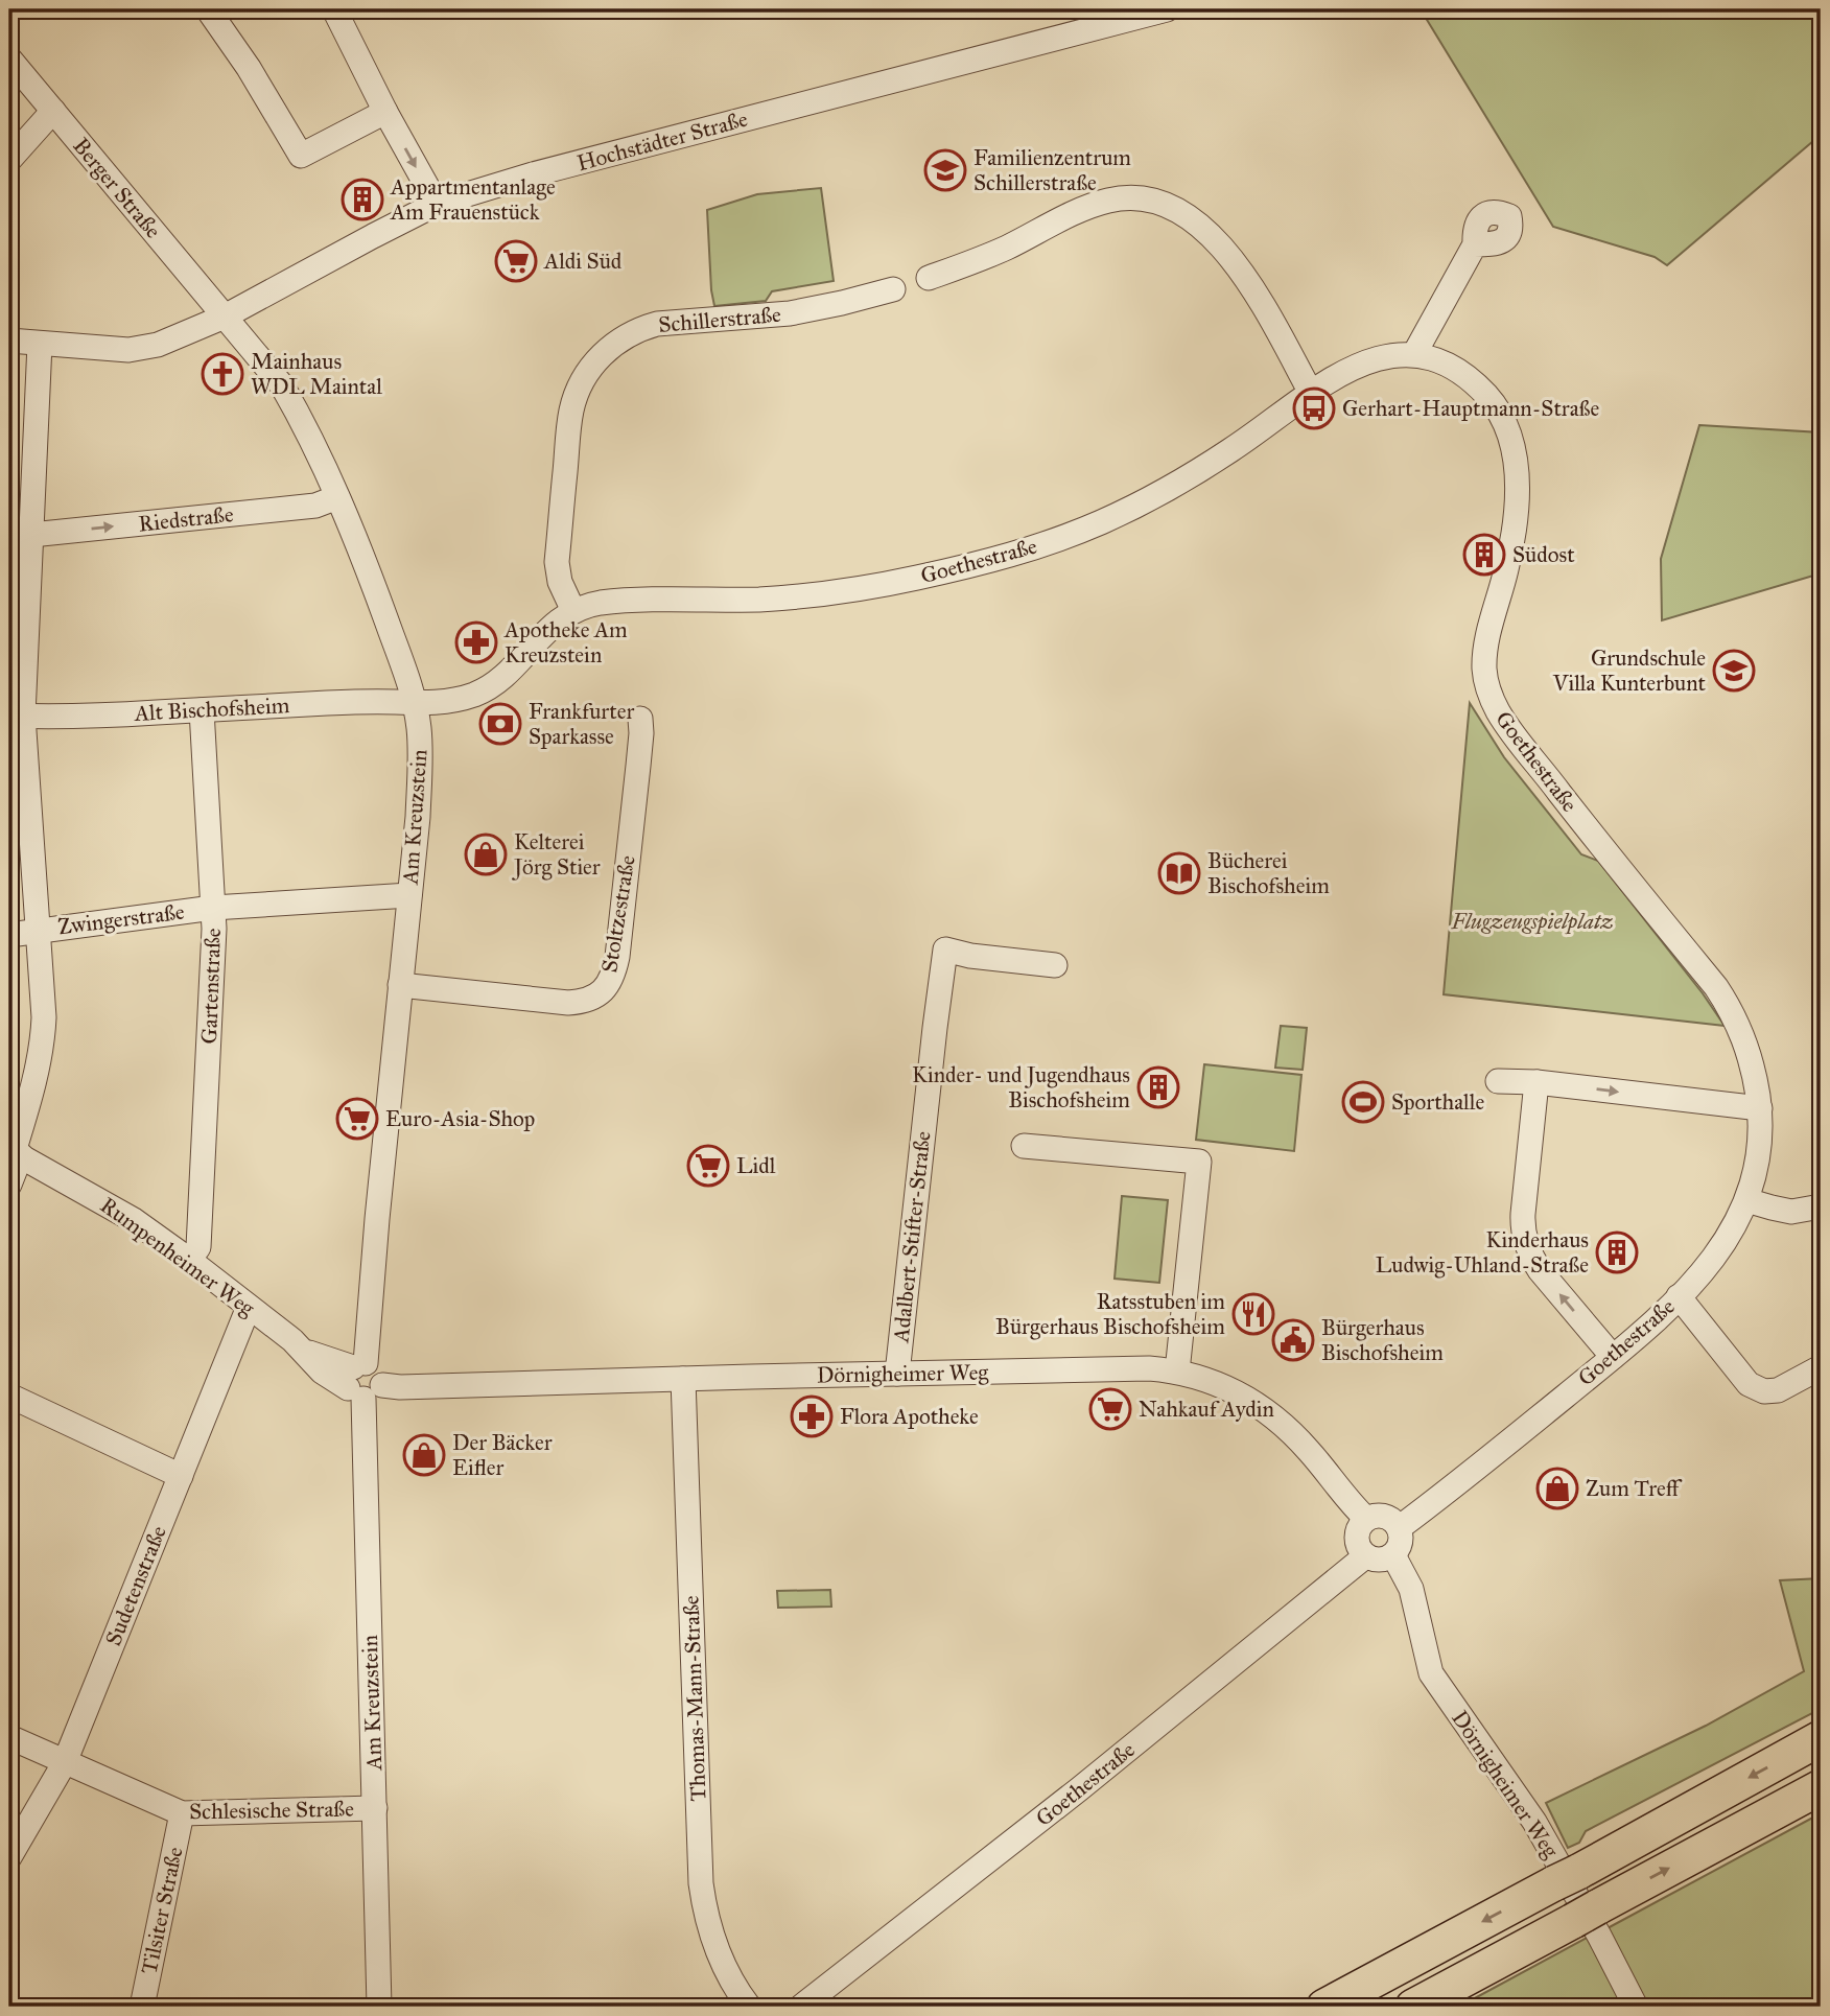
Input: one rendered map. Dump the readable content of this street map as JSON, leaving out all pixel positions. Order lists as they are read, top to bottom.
{
  "streets": {
    "street": [
      "Hochstädter Straße",
      "Berger Straße",
      "Schillerstraße",
      "Riedstraße",
      "Goethestraße",
      "Alt Bischofsheim",
      "Am Kreuzstein",
      "Stoltzestraße",
      "Zwingerstraße",
      "Gartenstraße",
      "Adalbert-Stifter-Straße",
      "Rumpenheimer Weg",
      "Dörnigheimer Weg",
      "Sudetenstraße",
      "Thomas-Mann-Straße",
      "Schlesische Straße",
      "Tilsiter Straße"
    ]
  },
  "crossings": [
    ["Hochstädter Straße", "Berger Straße"],
    ["Hochstädter Straße", "Am Kreuzstein"],
    ["Berger Straße", "Am Kreuzstein"],
    ["Schillerstraße", "Goethestraße"],
    ["Riedstraße", "Am Kreuzstein"],
    ["Goethestraße", "Alt Bischofsheim"],
    ["Goethestraße", "Am Kreuzstein"],
    ["Goethestraße", "Dörnigheimer Weg"],
    ["Alt Bischofsheim", "Am Kreuzstein"],
    ["Alt Bischofsheim", "Gartenstraße"],
    ["Am Kreuzstein", "Stoltzestraße"],
    ["Am Kreuzstein", "Zwingerstraße"],
    ["Am Kreuzstein", "Rumpenheimer Weg"],
    ["Am Kreuzstein", "Dörnigheimer Weg"],
    ["Am Kreuzstein", "Schlesische Straße"],
    ["Zwingerstraße", "Gartenstraße"],
    ["Gartenstraße", "Rumpenheimer Weg"],
    ["Adalbert-Stifter-Straße", "Dörnigheimer Weg"],
    ["Rumpenheimer Weg", "Dörnigheimer Weg"],
    ["Rumpenheimer Weg", "Sudetenstraße"],
    ["Dörnigheimer Weg", "Thomas-Mann-Straße"],
    ["Sudetenstraße", "Schlesische Straße"],
    ["Schlesische Straße", "Tilsiter Straße"]
  ],
  "one_way": ["Riedstraße"],
  "parks": ["Flugzeugspielplatz"],
  "places": {
    "school or university": ["Familienzentrum Schillerstraße", "Grundschule Villa Kunterbunt"],
    "building": [
      "Appartmentanlage Am Frauenstück",
      "Südost",
      "Kinder- und Jugendhaus Bischofsheim",
      "Kinderhaus Ludwig-Uhland-Straße"
    ],
    "supermarket": [
      "Aldi Süd",
      "Euro-Asia-Shop",
      "Lidl",
      "Nahkauf Aydin"
    ],
    "church": ["Mainhaus WDL Maintal"],
    "bus stop": ["Gerhart-Hauptmann-Straße"],
    "pharmacy": ["Apotheke Am Kreuzstein", "Flora Apotheke"],
    "bank": ["Frankfurter Sparkasse"],
    "shop": ["Kelterei Jörg Stier", "Der Bäcker Eifler", "Zum Treff"],
    "library": ["Bücherei Bischofsheim"],
    "sports": ["Sporthalle"],
    "restaurant": ["Ratsstuben im Bürgerhaus Bischofsheim"],
    "public building": ["Bürgerhaus Bischofsheim"]
  }
}
